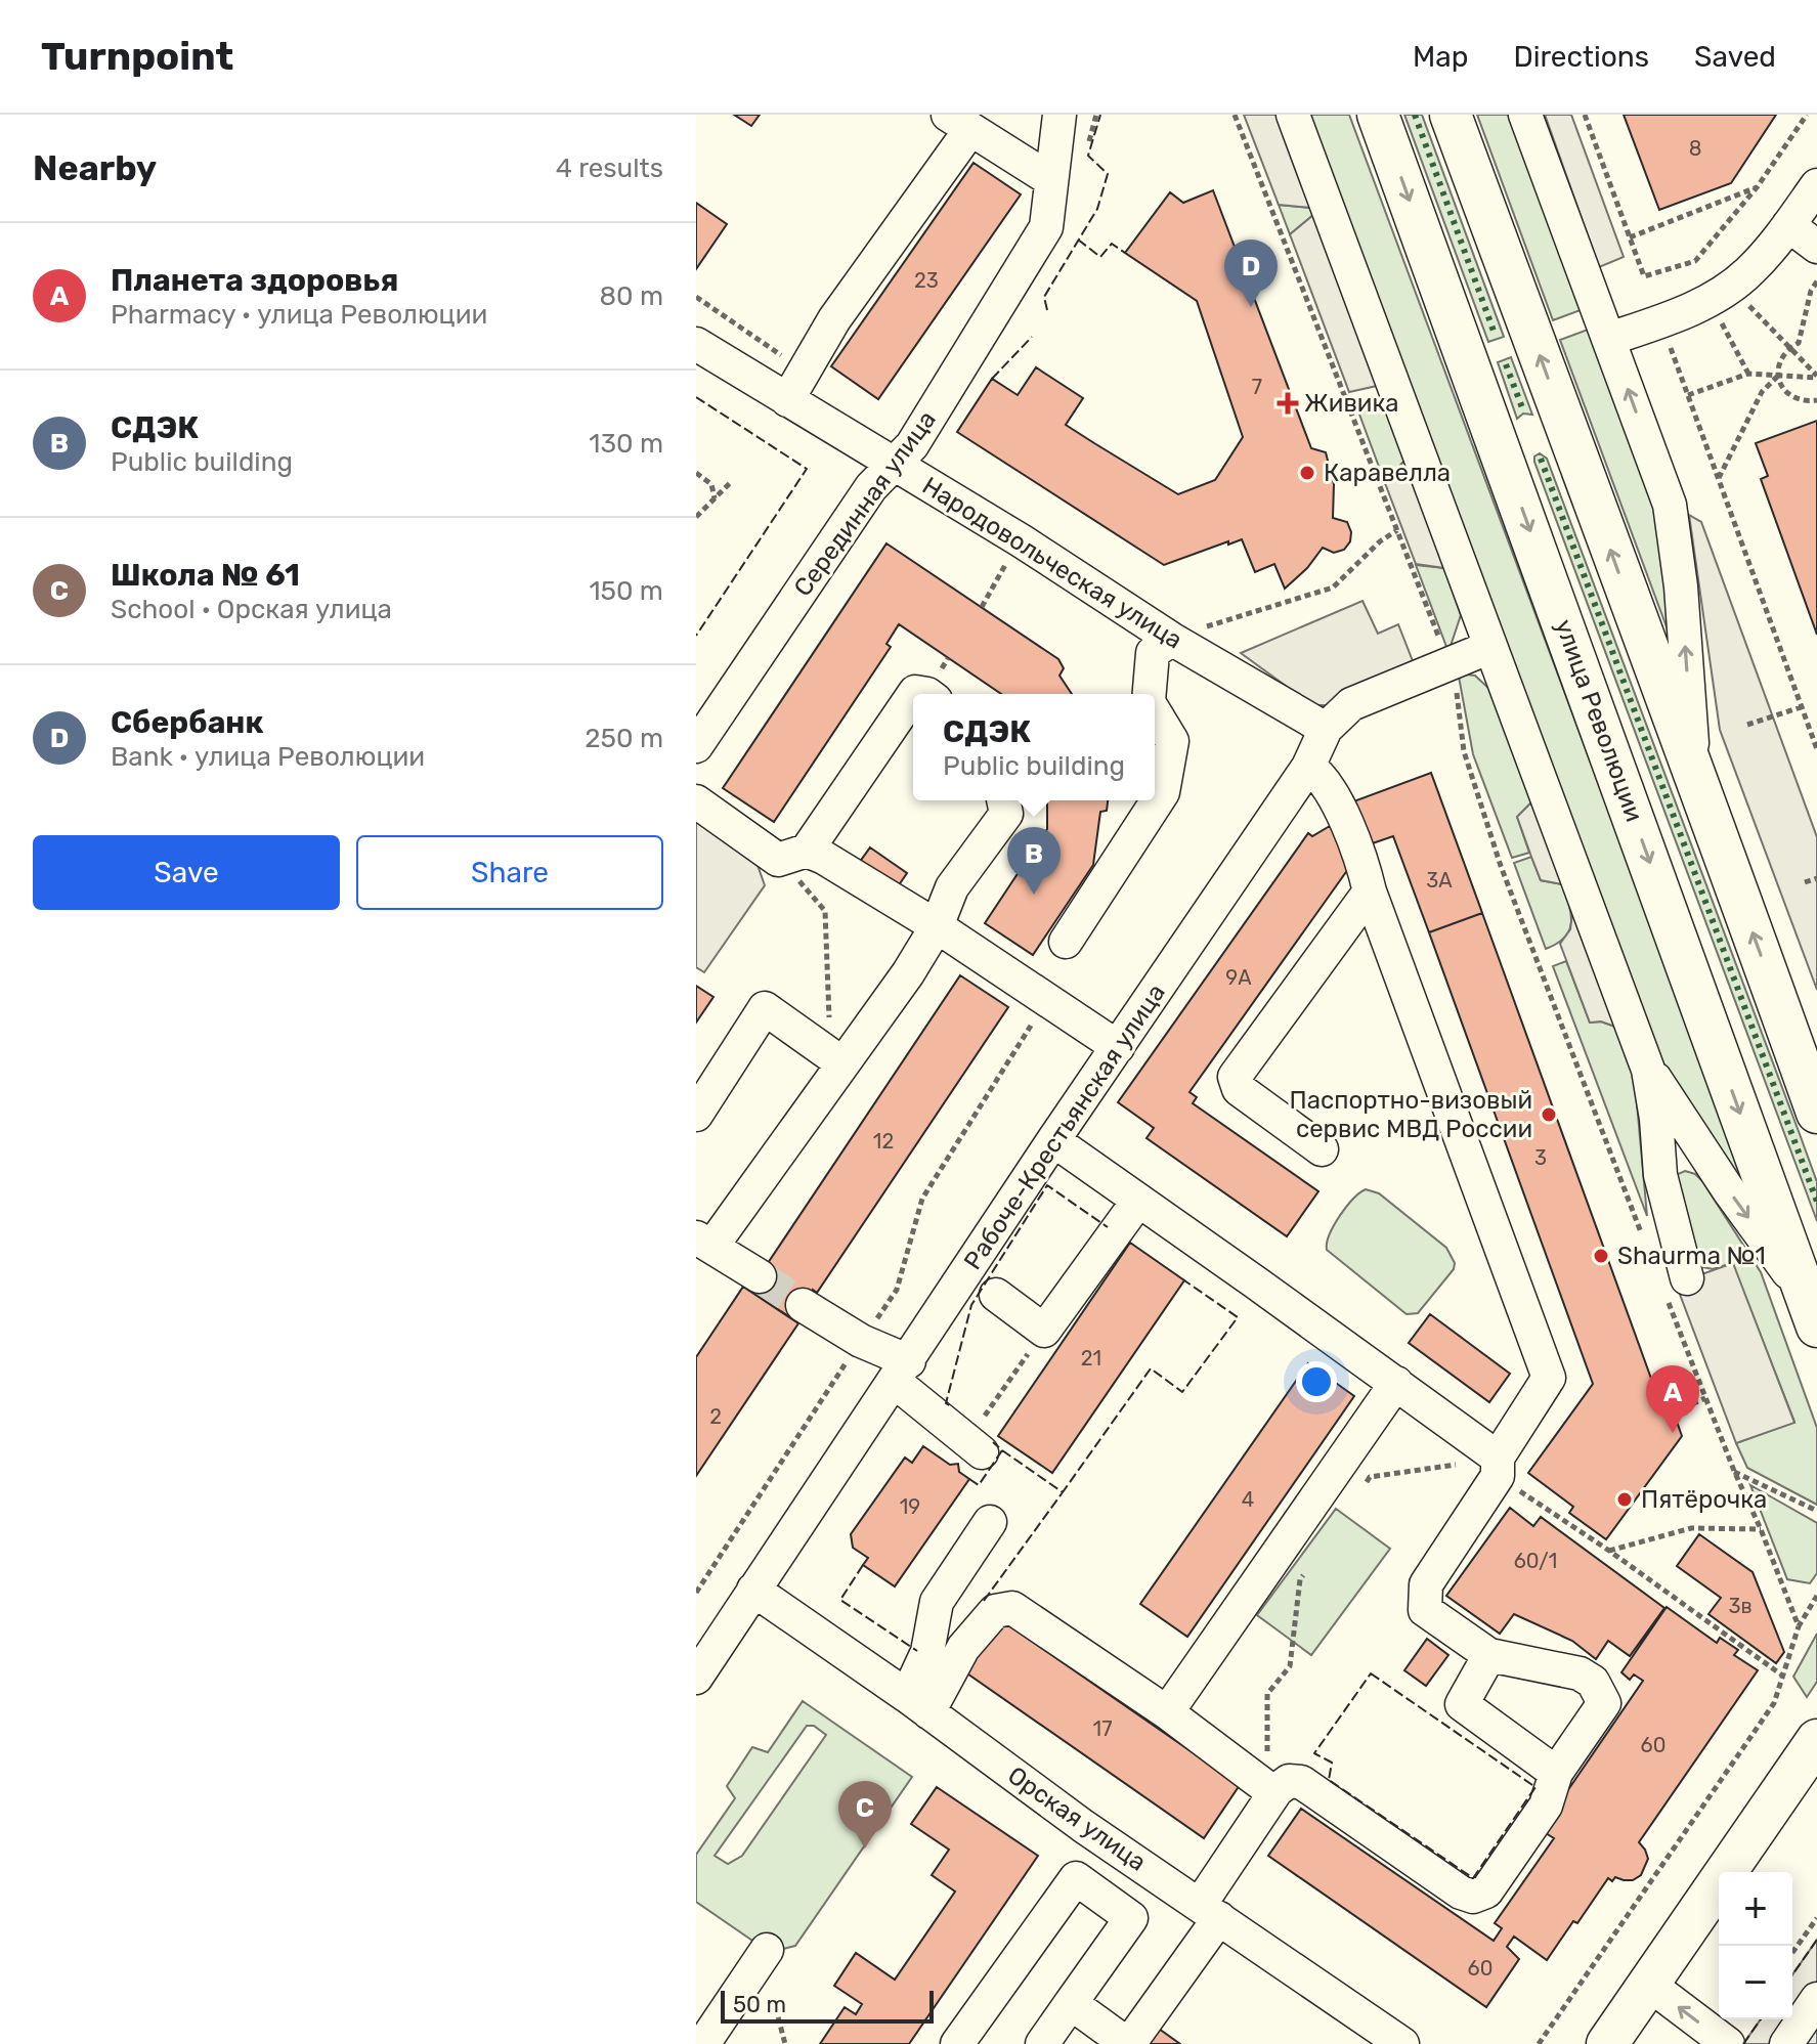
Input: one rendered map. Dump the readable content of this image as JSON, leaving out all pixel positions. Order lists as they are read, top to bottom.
{
  "streets": {
    "main road": ["улица Революции"],
    "street": [
      "Серединная улица",
      "Народовольческая улица",
      "Рабоче-Крестьянская улица",
      "Орская улица"
    ]
  },
  "crossings": [
    ["Серединная улица", "Народовольческая улица"],
    ["Народовольческая улица", "Рабоче-Крестьянская улица"],
    ["Рабоче-Крестьянская улица", "Орская улица"]
  ],
  "places": {
    "health": ["Живика"],
    "other": [
      "Каравелла",
      "Паспортно-визовый сервис МВД России",
      "Shaurma №1",
      "Пятёрочка"
    ]
  },
  "house_numbers": [
    "8",
    "23",
    "7",
    "3А",
    "9А",
    "12",
    "3",
    "21",
    "2",
    "4",
    "19",
    "60/1",
    "3в",
    "17",
    "60",
    "60"
  ],
  "scale_bar": "50 m",
  "page": {
    "header": "Turnpoint",
    "nav": ["Map", "Directions", "Saved"],
    "heading": ["Nearby", "4 results"],
    "list": [
      {
        "mark": "A",
        "name": "Планета здоровья",
        "note": "Pharmacy · улица Революции",
        "value": "80 m"
      },
      {
        "mark": "B",
        "name": "СДЭК",
        "note": "Public building",
        "value": "130 m"
      },
      {
        "mark": "C",
        "name": "Школа № 61",
        "note": "School · Орская улица",
        "value": "150 m"
      },
      {
        "mark": "D",
        "name": "Сбербанк",
        "note": "Bank · улица Революции",
        "value": "250 m"
      }
    ],
    "pins": [
      "D",
      "B",
      "A",
      "C"
    ],
    "popup": ["СДЭК", "Public building"],
    "buttons": ["Save", "Share"],
    "map_buttons": ["+", "−"],
    "scale": "50 m"
  }
}
